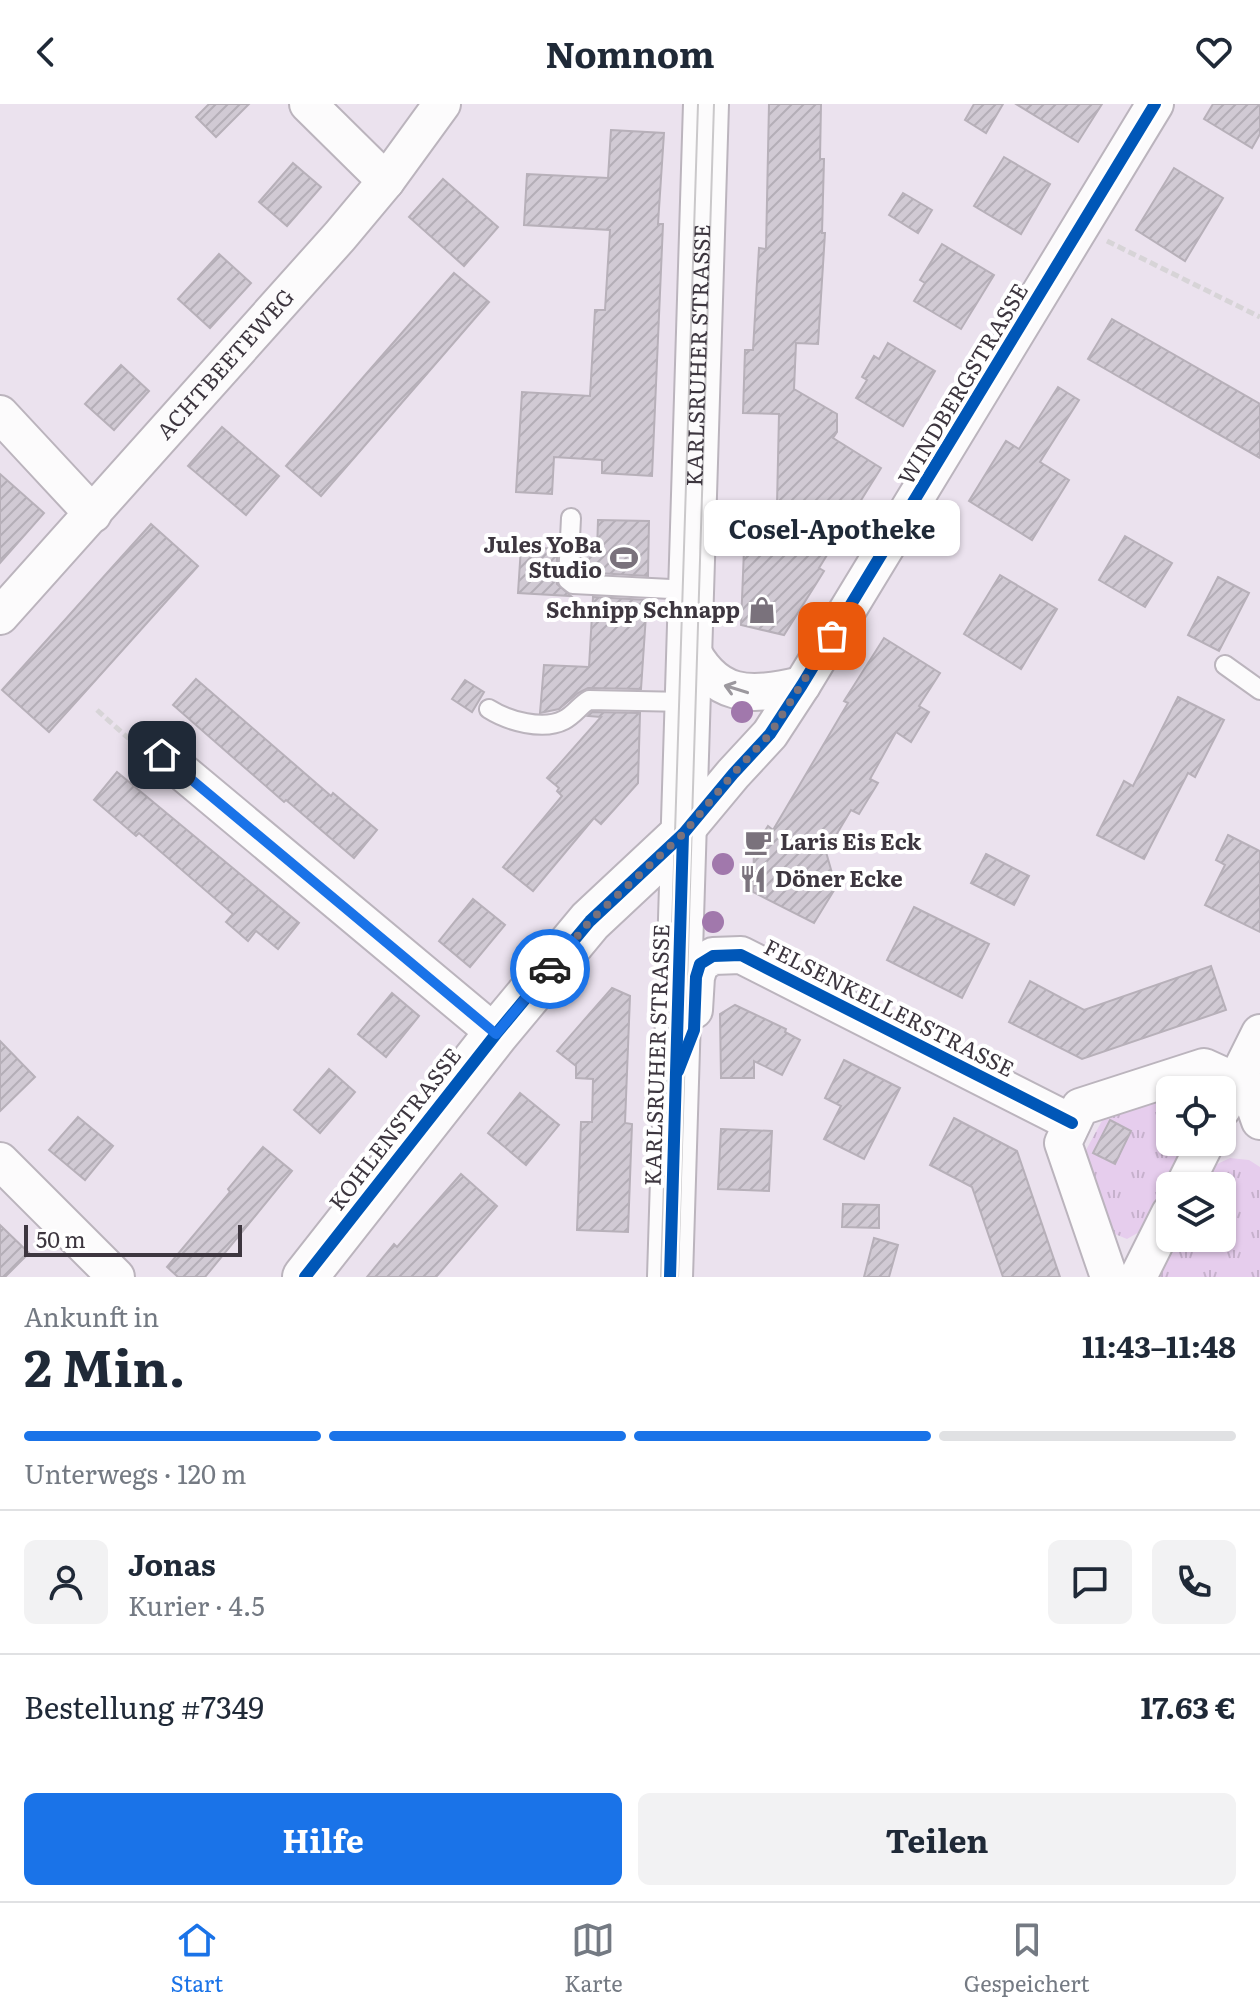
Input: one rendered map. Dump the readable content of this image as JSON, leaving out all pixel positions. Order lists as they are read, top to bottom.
{
  "streets": {
    "street": [
      "KARLSRUHER STRASSE",
      "ACHTBEETEWEG",
      "WINDBERGSTRASSE",
      "FELSENKELLERSTRASSE",
      "KOHLENSTRASSE"
    ]
  },
  "crossings": [
    ["KARLSRUHER STRASSE", "WINDBERGSTRASSE"],
    ["KARLSRUHER STRASSE", "FELSENKELLERSTRASSE"],
    ["KARLSRUHER STRASSE", "KOHLENSTRASSE"],
    ["WINDBERGSTRASSE", "KOHLENSTRASSE"]
  ],
  "places": {
    "sports": ["Jules YoBa Studio"],
    "shop": ["Schnipp Schnapp"],
    "other": ["Cosel-Apotheke"],
    "cafe": ["Laris Eis Eck"],
    "restaurant": ["Döner Ecke"]
  },
  "scale_bar": "50 m",
  "page": {
    "header": "Nomnom",
    "bubble": "Cosel-Apotheke",
    "scale": "50 m",
    "heading": ["2 Min.", "Ankunft in", "11:43–11:48"],
    "panel": [
      "Jonas",
      "Kurier · 4.5",
      "Bestellung #7349",
      "17.63 €"
    ],
    "bar": "Unterwegs · 120 m",
    "buttons": ["Hilfe", "Teilen"],
    "tabs": ["Start", "Karte", "Gespeichert"]
  }
}
